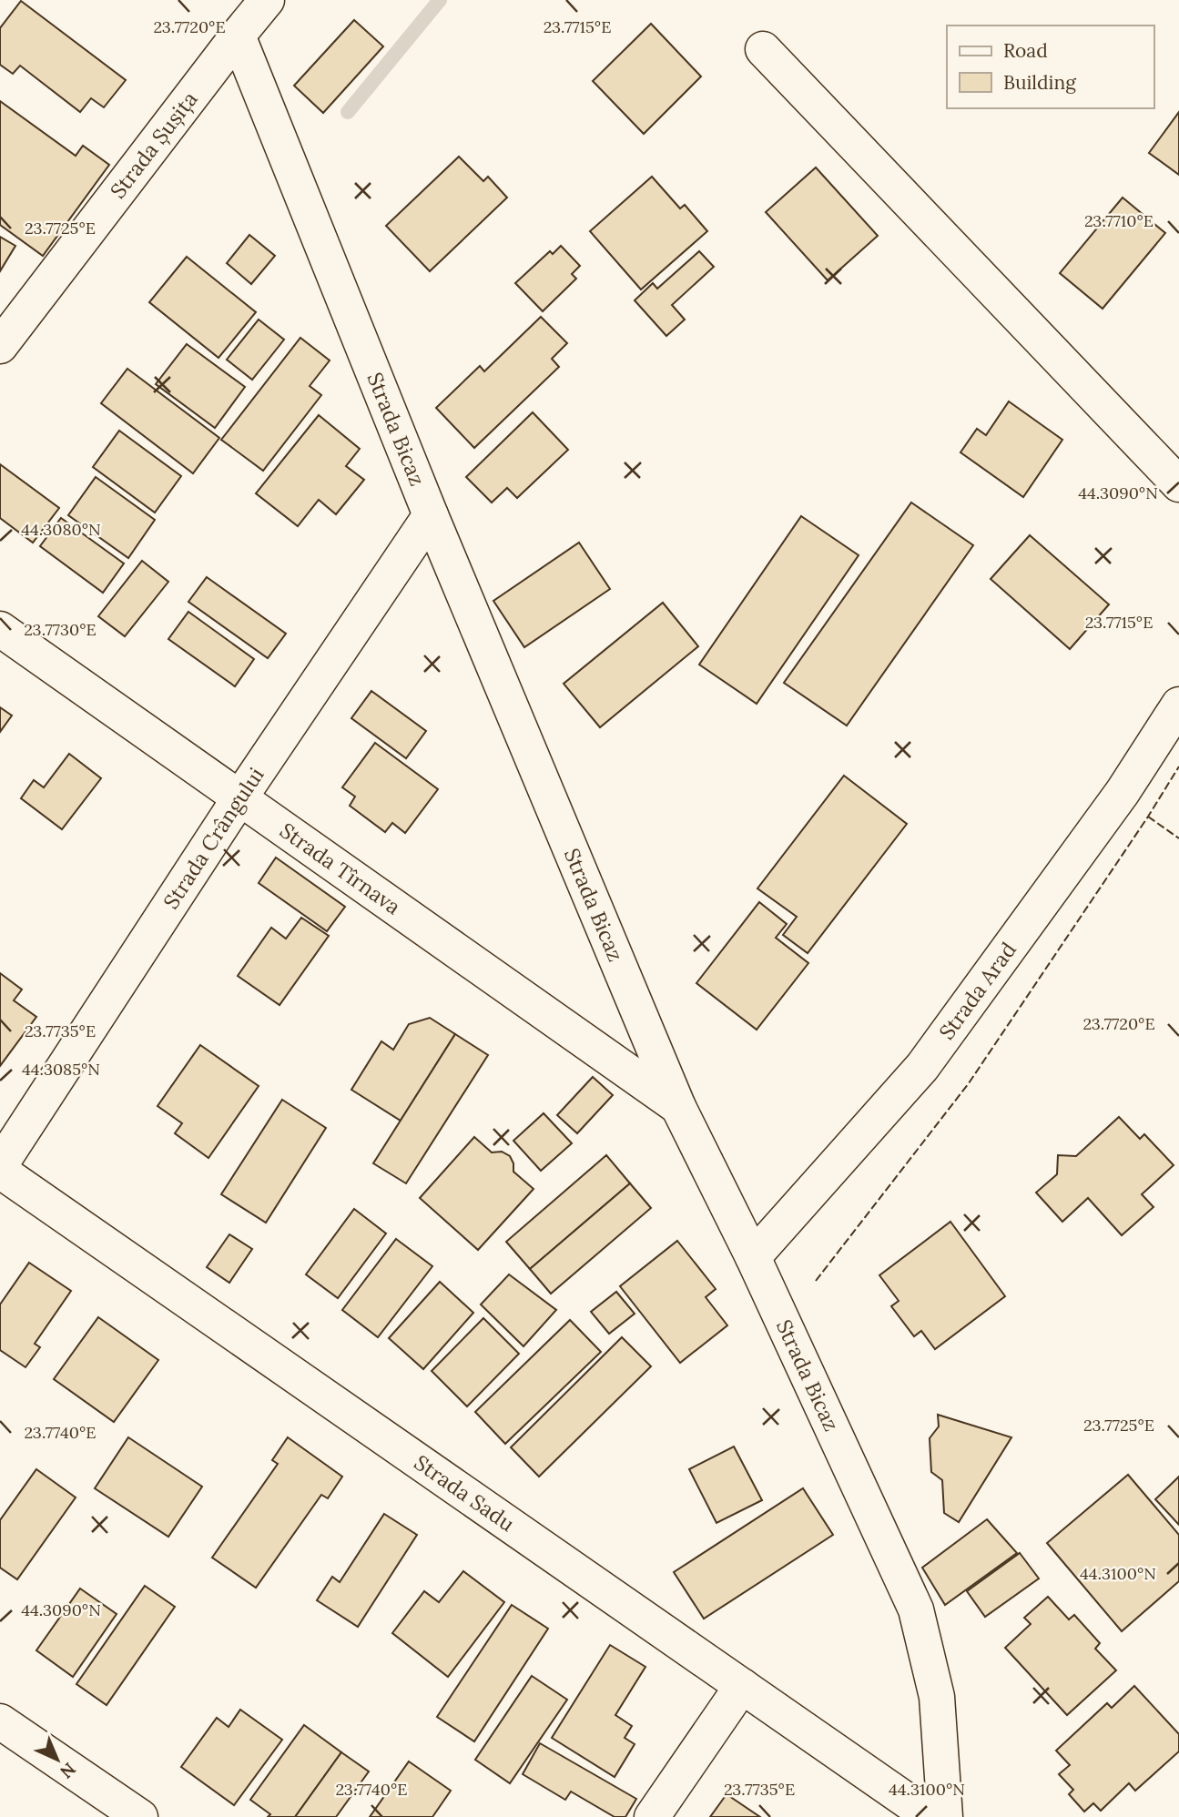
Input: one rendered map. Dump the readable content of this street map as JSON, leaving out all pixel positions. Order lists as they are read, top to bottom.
{
  "streets": {
    "street": [
      "Strada Șușița",
      "Strada Bicaz",
      "Strada Crângului",
      "Strada Tîrnava",
      "Strada Arad",
      "Strada Sadu"
    ]
  },
  "crossings": [
    ["Strada Șușița", "Strada Bicaz"],
    ["Strada Bicaz", "Strada Crângului"],
    ["Strada Bicaz", "Strada Tîrnava"],
    ["Strada Bicaz", "Strada Arad"],
    ["Strada Crângului", "Strada Tîrnava"]
  ],
  "legend": ["Road", "Building"],
  "north": "bottom right",
  "coordinates": [
    "23.7720°E",
    "23.7715°E",
    "23.7710°E",
    "23.7725°E",
    "44.3090°N",
    "44.3080°N",
    "23.7730°E",
    "23.7735°E",
    "44.3085°N",
    "23.7740°E",
    "44.3100°N"
  ]
}
